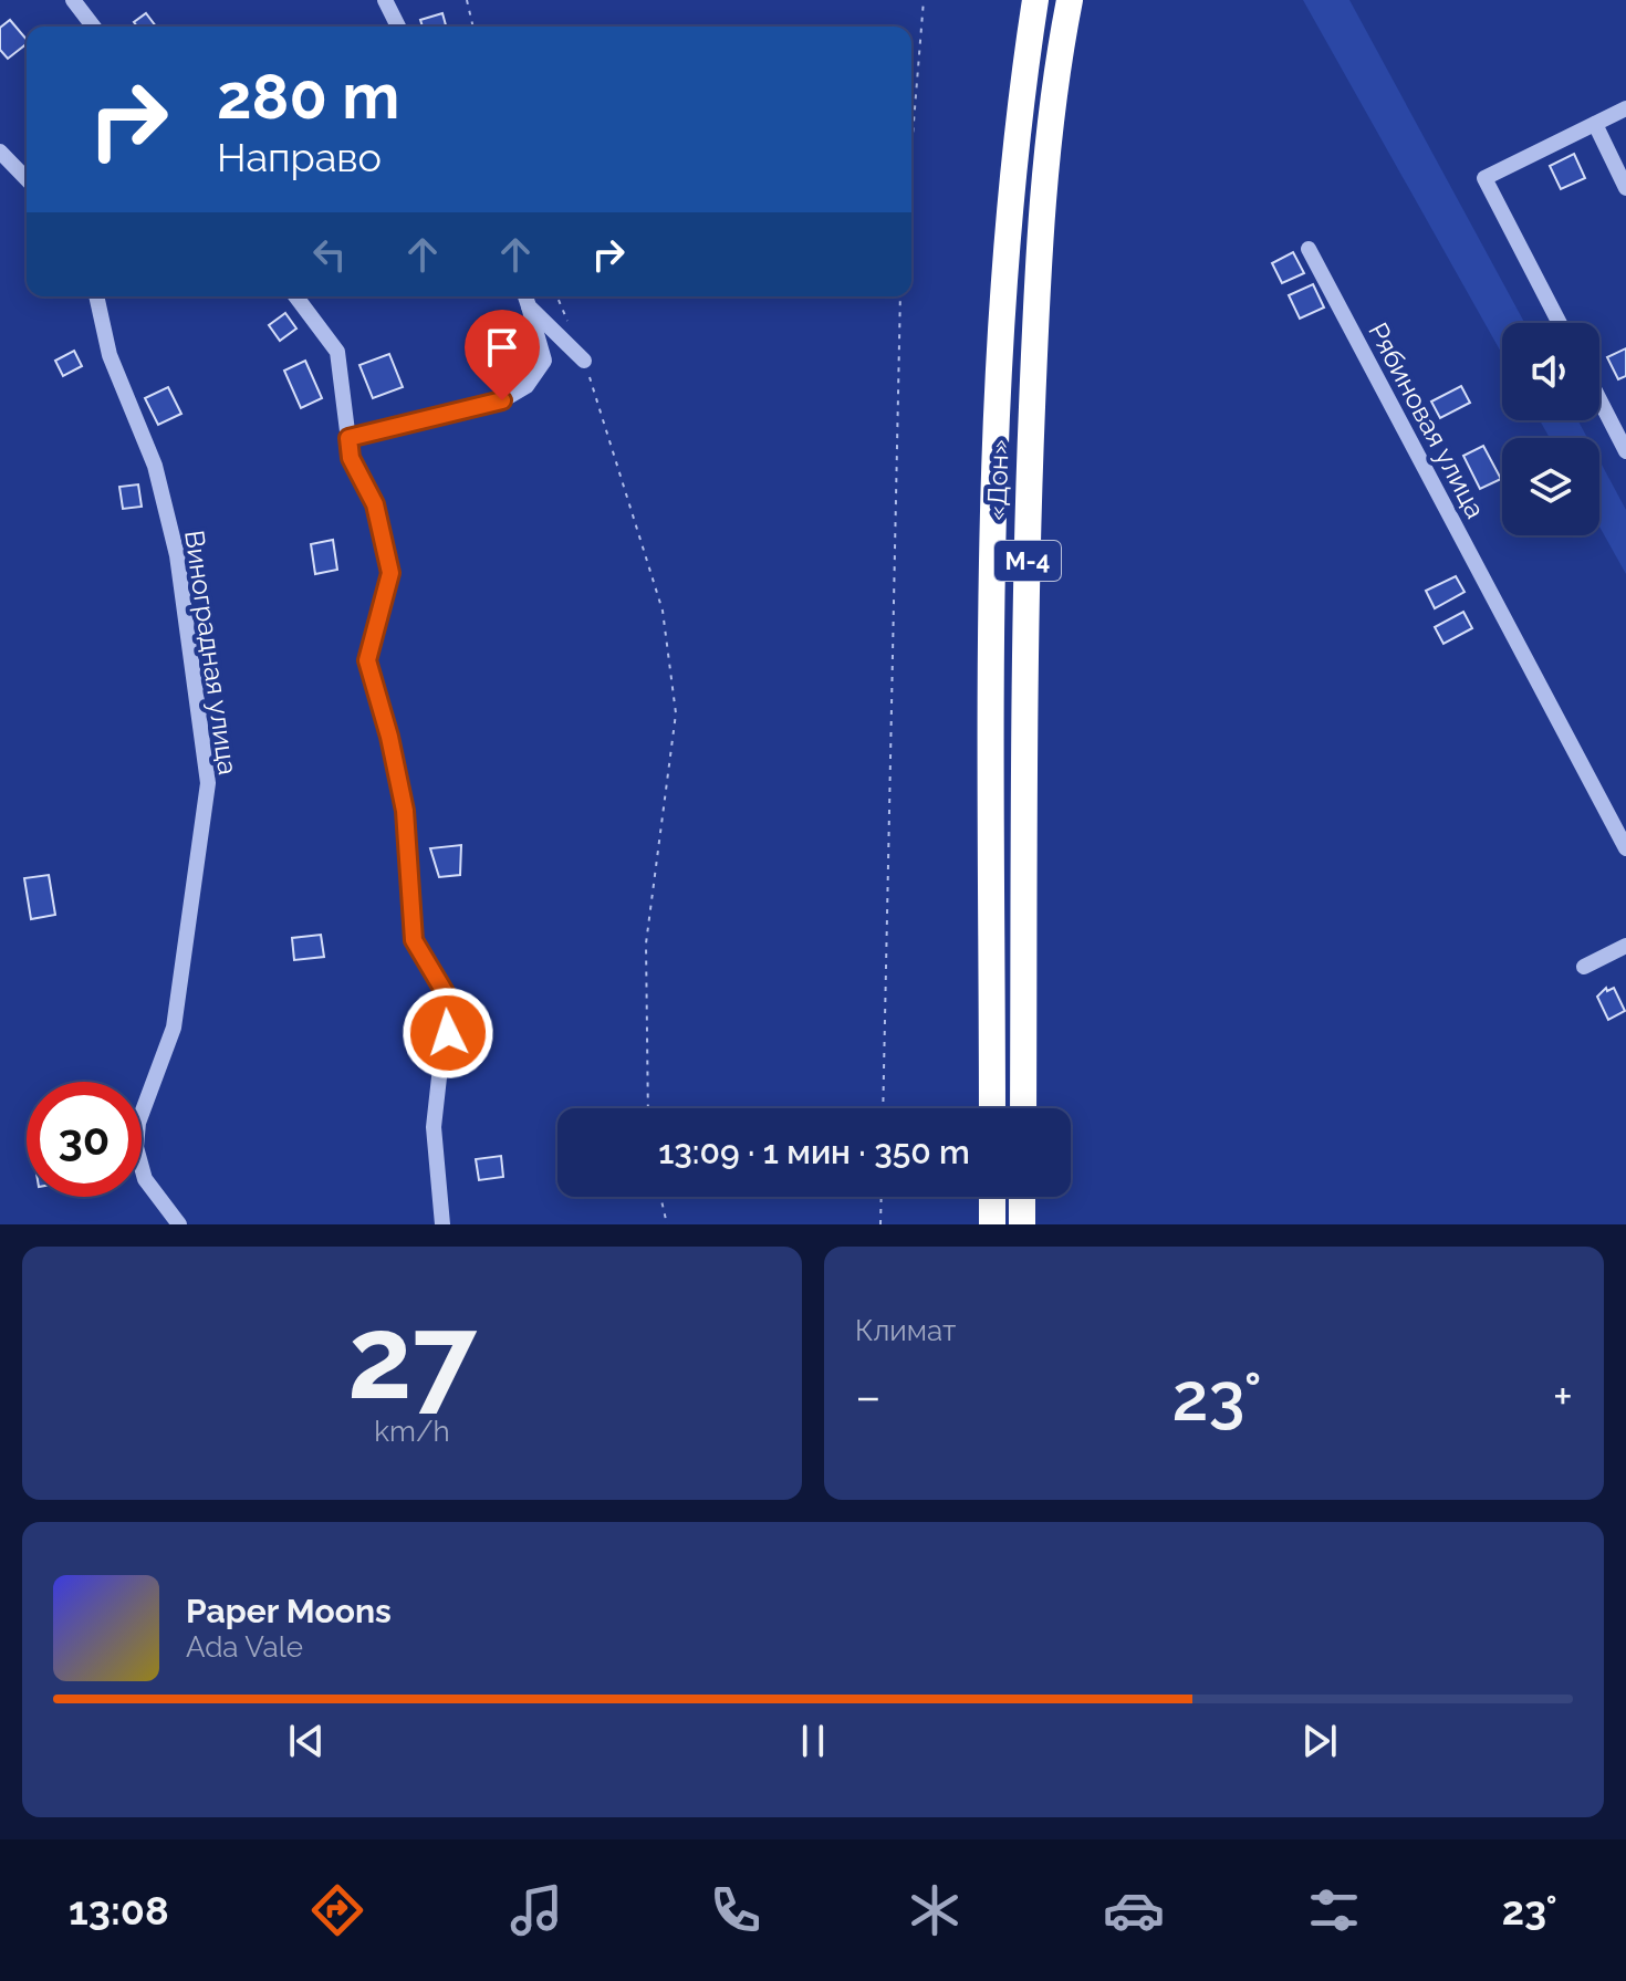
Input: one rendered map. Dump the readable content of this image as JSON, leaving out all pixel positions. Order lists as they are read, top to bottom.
{
  "streets": {
    "highway": ["«Дон»", "М-4"],
    "street": ["Рябиновая улица", "Виноградная улица"]
  },
  "page": {
    "turn": ["280 m", "Направо"],
    "limit": "30",
    "trip": "13:09 · 1 мин · 350 m",
    "tile": [
      ["27", "km/h"],
      "Климат"
    ],
    "heat": ["−", "23°", "+"],
    "song": ["Paper Moons", "Ada Vale"],
    "tabs": ["13:08", "23°"]
  }
}
